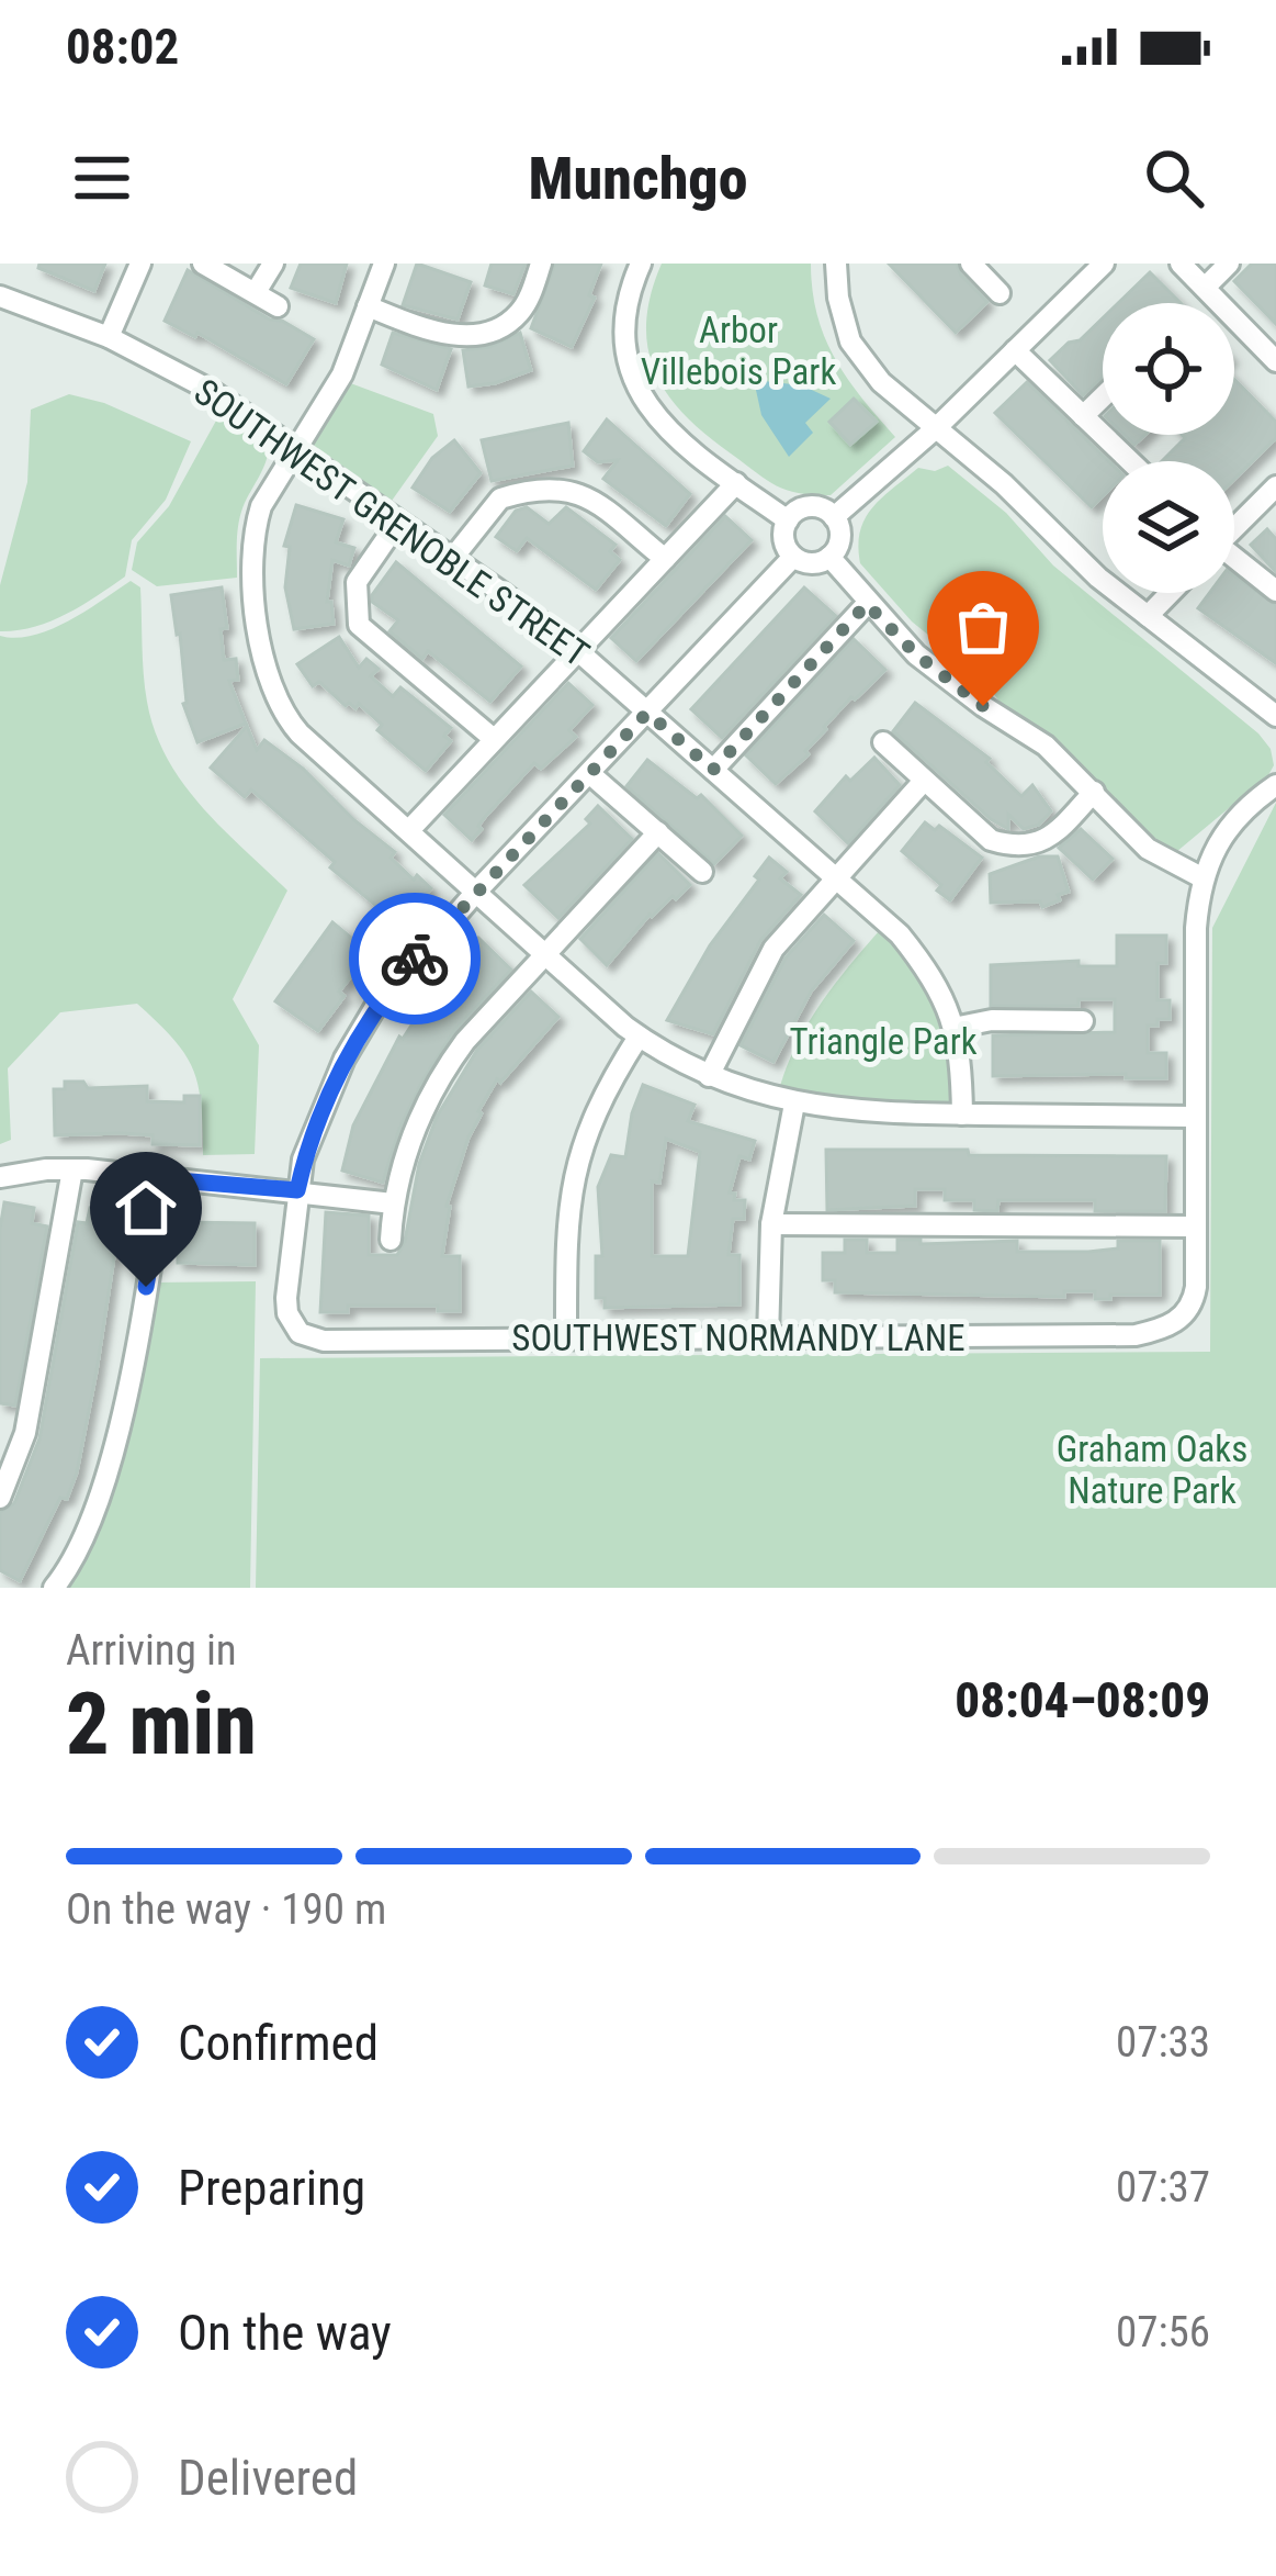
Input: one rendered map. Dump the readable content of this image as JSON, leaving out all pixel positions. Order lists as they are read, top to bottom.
{
  "streets": {
    "street": ["SOUTHWEST GRENOBLE STREET", "SOUTHWEST NORMANDY LANE"]
  },
  "parks": ["Arbor Villebois Park", "Triangle Park", "Graham Oaks Nature Park"],
  "page": {
    "status": "08:02",
    "header": "Munchgo",
    "heading": ["2 min", "Arriving in", "08:04–08:09"],
    "bar": "On the way · 190 m",
    "list": [
      ["Confirmed", "07:33"],
      ["Preparing", "07:37"],
      ["On the way", "07:56"],
      "Delivered"
    ]
  }
}
